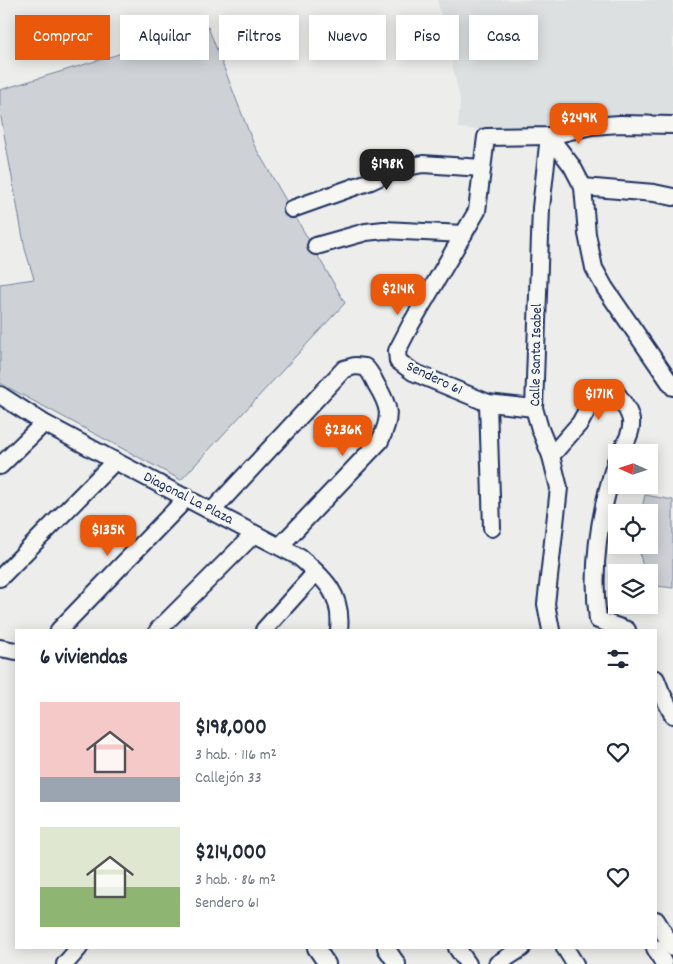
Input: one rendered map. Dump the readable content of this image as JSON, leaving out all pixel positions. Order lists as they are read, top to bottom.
{
  "streets": {
    "street": ["Calle Santa Isabel", "Sendero 61", "Diagonal La Plaza"]
  },
  "crossings": [
    ["Calle Santa Isabel", "Sendero 61"]
  ],
  "north": "left",
  "page": {
    "chip": [
      "Comprar",
      "Alquilar",
      "Filtros",
      "Nuevo",
      "Piso",
      "Casa"
    ],
    "price": [
      "$249K",
      "$198K",
      "$214K",
      "$171K",
      "$236K",
      "$135K"
    ],
    "heading": "6 viviendas",
    "list": [
      {
        "name": "$198,000",
        "note": "3 hab. · 116 m² · Callejón 33"
      },
      {
        "name": "$214,000",
        "note": "3 hab. · 86 m² · Sendero 61"
      }
    ]
  }
}
